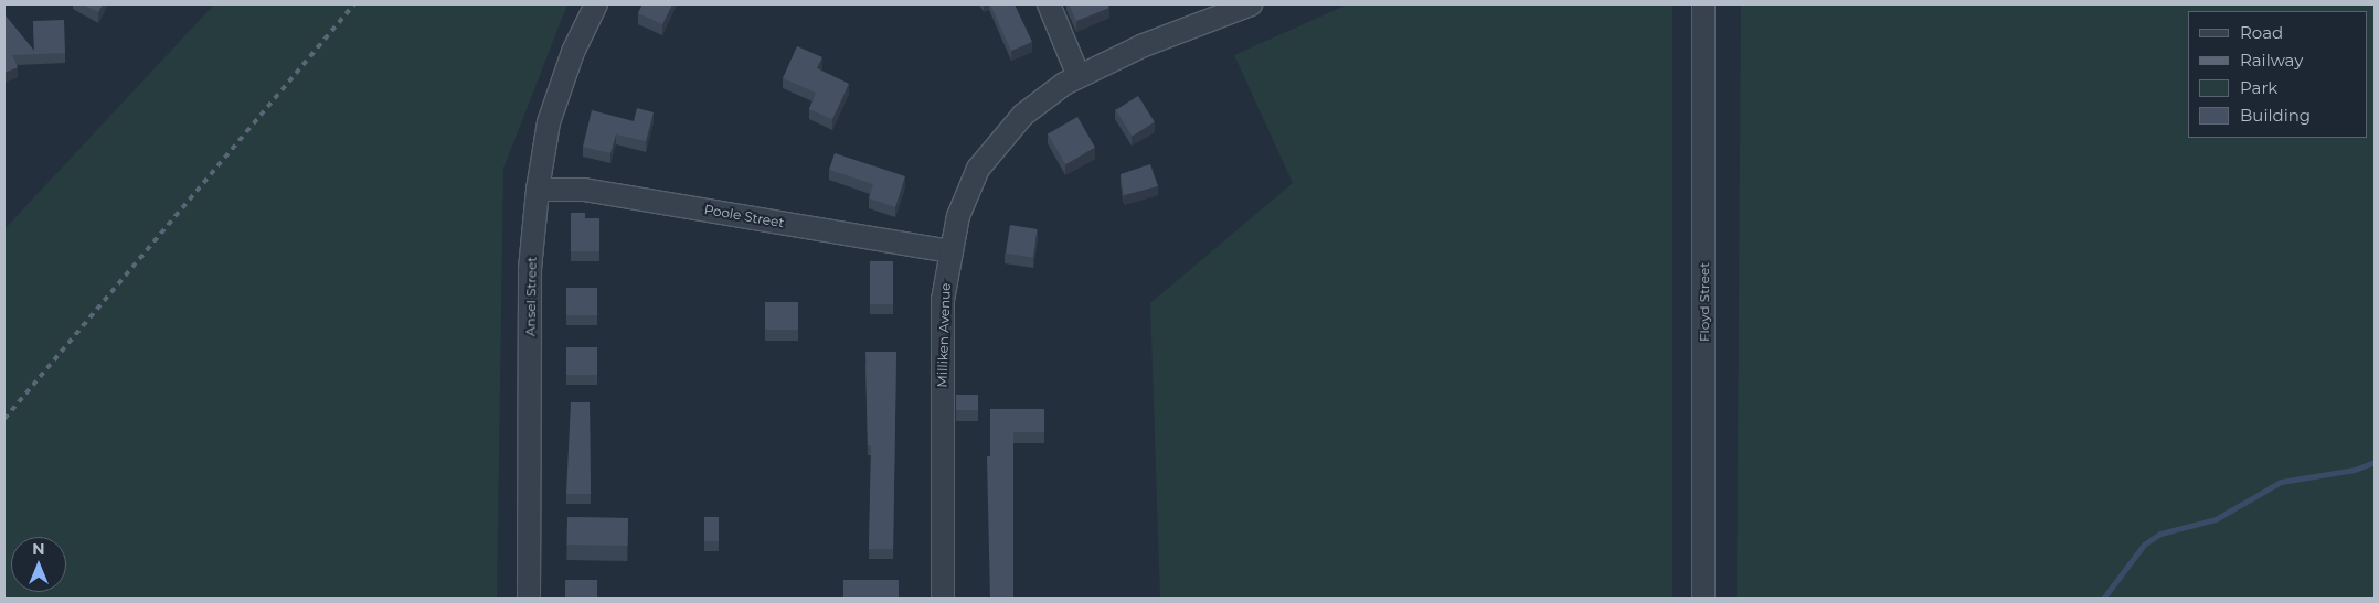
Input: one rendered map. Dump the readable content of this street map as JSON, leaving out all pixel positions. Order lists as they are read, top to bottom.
{
  "streets": {
    "street": [
      "Poole Street",
      "Ansel Street",
      "Floyd Street",
      "Milliken Avenue"
    ]
  },
  "crossings": [
    ["Poole Street", "Ansel Street"],
    ["Poole Street", "Milliken Avenue"]
  ],
  "legend": [
    "Road",
    "Railway",
    "Park",
    "Building"
  ],
  "north": "top"
}
